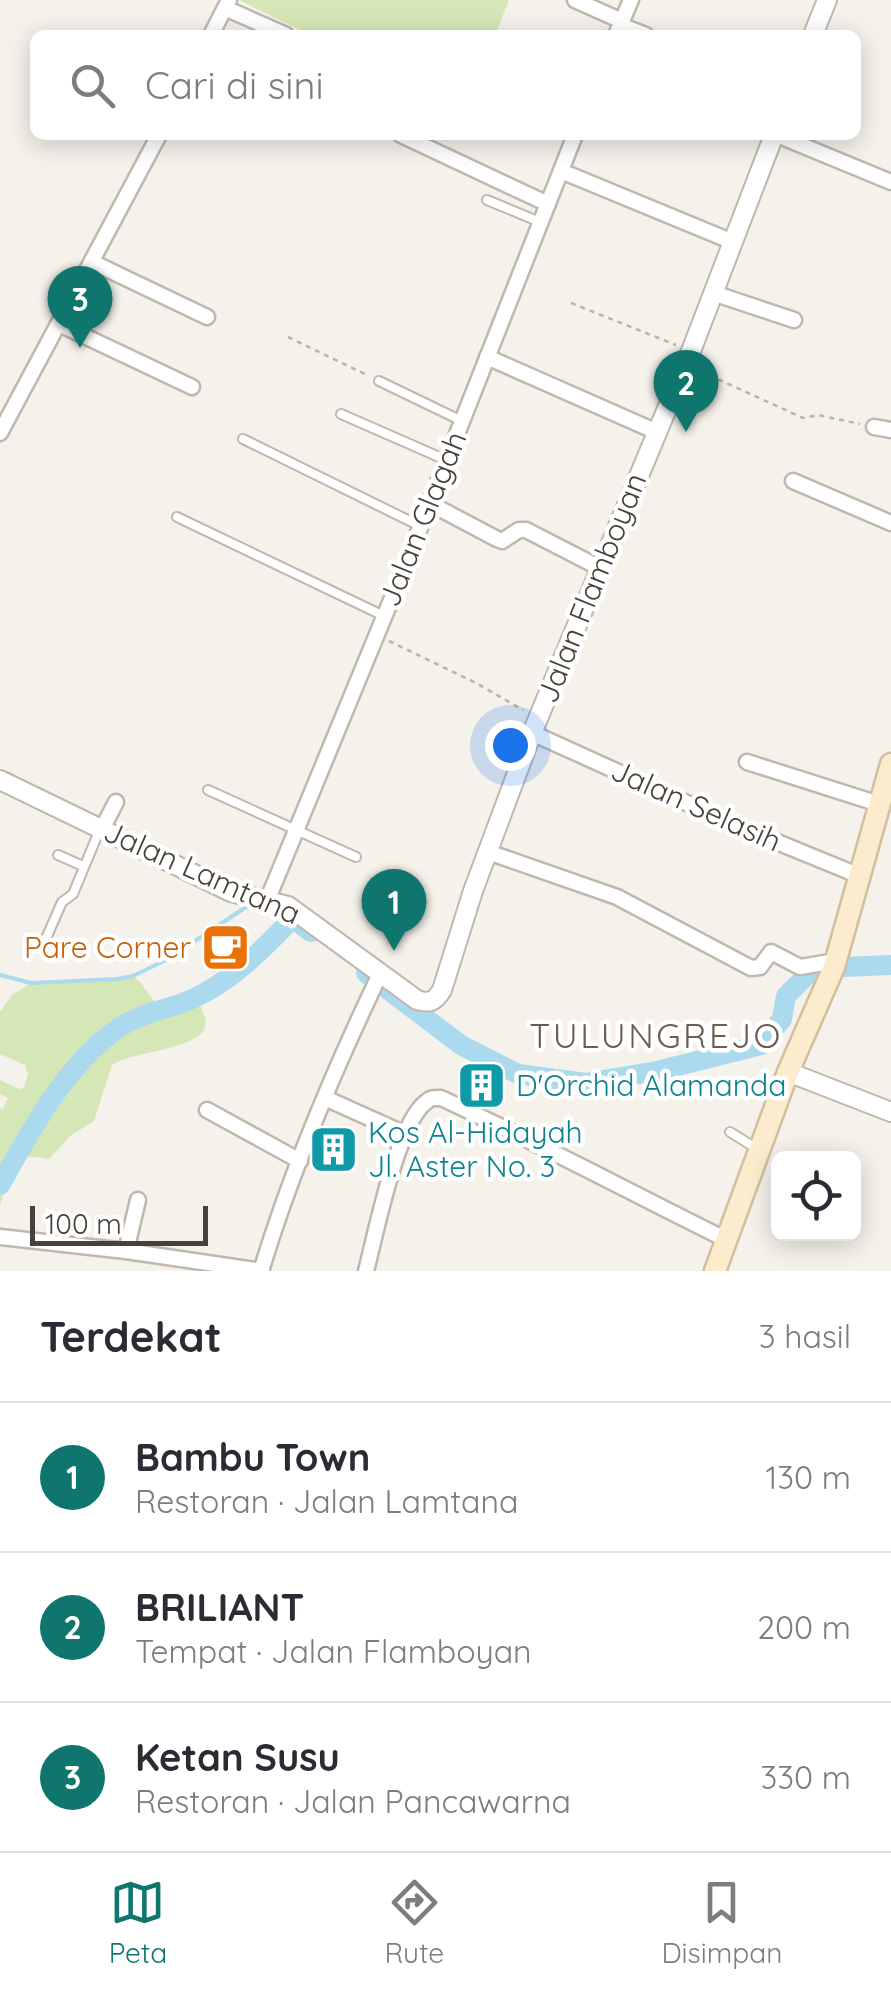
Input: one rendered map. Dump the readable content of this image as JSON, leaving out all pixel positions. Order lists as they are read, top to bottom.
{
  "streets": {
    "street": [
      "Jalan Glagah",
      "Jalan Flamboyan",
      "Jalan Selasih",
      "Jalan Lamtana"
    ]
  },
  "crossings": [
    ["Jalan Glagah", "Jalan Lamtana"],
    ["Jalan Flamboyan", "Jalan Selasih"],
    ["Jalan Flamboyan", "Jalan Lamtana"]
  ],
  "districts": ["TULUNGREJO"],
  "places": {
    "cafe": ["Pare Corner"],
    "building": ["D'Orchid Alamanda", "Kos Al-Hidayah Jl. Aster No. 3"]
  },
  "scale_bar": "100 m",
  "page": {
    "search": "Cari di sini",
    "pins": ["3", "2", "1"],
    "scale": "100 m",
    "heading": ["Terdekat", "3 hasil"],
    "list": [
      {
        "mark": "1",
        "name": "Bambu Town",
        "note": "Restoran · Jalan Lamtana",
        "value": "130 m"
      },
      {
        "mark": "2",
        "name": "BRILIANT",
        "note": "Tempat · Jalan Flamboyan",
        "value": "200 m"
      },
      {
        "mark": "3",
        "name": "Ketan Susu",
        "note": "Restoran · Jalan Pancawarna",
        "value": "330 m"
      }
    ],
    "nav": ["Peta", "Rute", "Disimpan"]
  }
}
